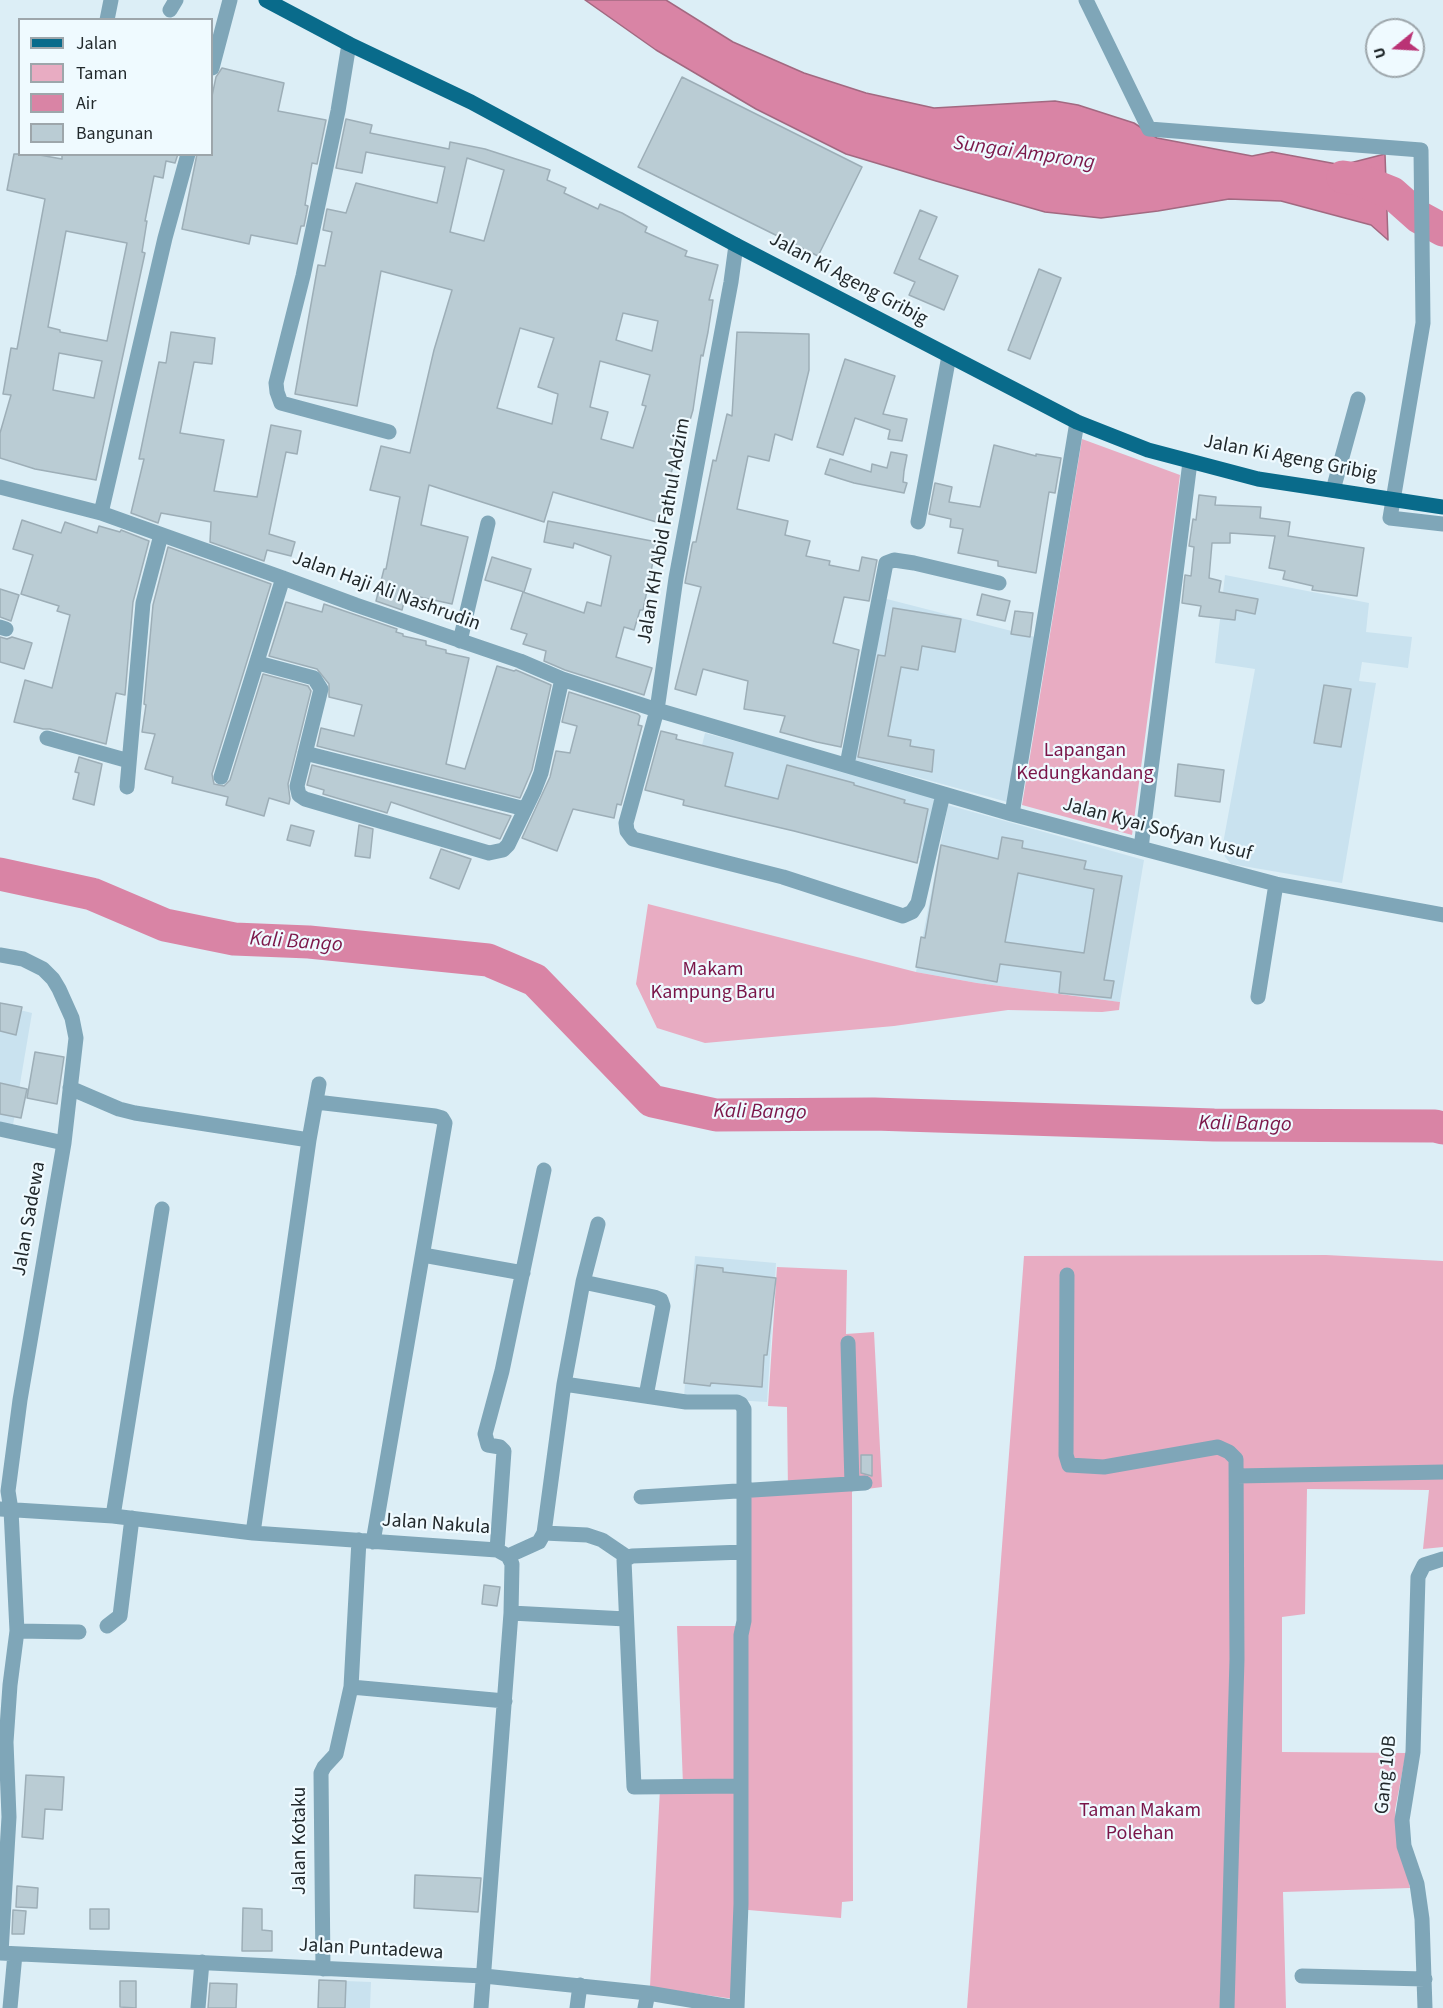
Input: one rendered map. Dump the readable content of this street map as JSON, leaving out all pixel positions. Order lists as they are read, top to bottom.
{
  "streets": {
    "main road": ["Jalan Ki Ageng Gribig"],
    "street": [
      "Jalan KH Abid Fathul Adzim",
      "Jalan Haji Ali Nashrudin",
      "Jalan Kyai Sofyan Yusuf",
      "Jalan Sadewa",
      "Jalan Nakula",
      "Gang 10B",
      "Jalan Kotaku",
      "Jalan Puntadewa"
    ]
  },
  "crossings": [
    ["Jalan Ki Ageng Gribig", "Jalan KH Abid Fathul Adzim"],
    ["Jalan KH Abid Fathul Adzim", "Jalan Haji Ali Nashrudin"],
    ["Jalan KH Abid Fathul Adzim", "Jalan Kyai Sofyan Yusuf"],
    ["Jalan Haji Ali Nashrudin", "Jalan Kyai Sofyan Yusuf"],
    ["Jalan Sadewa", "Jalan Nakula"],
    ["Jalan Sadewa", "Jalan Puntadewa"],
    ["Jalan Nakula", "Jalan Kotaku"],
    ["Jalan Nakula", "Jalan Puntadewa"],
    ["Jalan Kotaku", "Jalan Puntadewa"]
  ],
  "water": ["Sungai Amprong", "Kali Bango"],
  "parks": ["Lapangan Kedungkandang", "Makam Kampung Baru", "Taman Makam Polehan"],
  "legend": [
    "Jalan",
    "Taman",
    "Air",
    "Bangunan"
  ],
  "north": "left"
}
